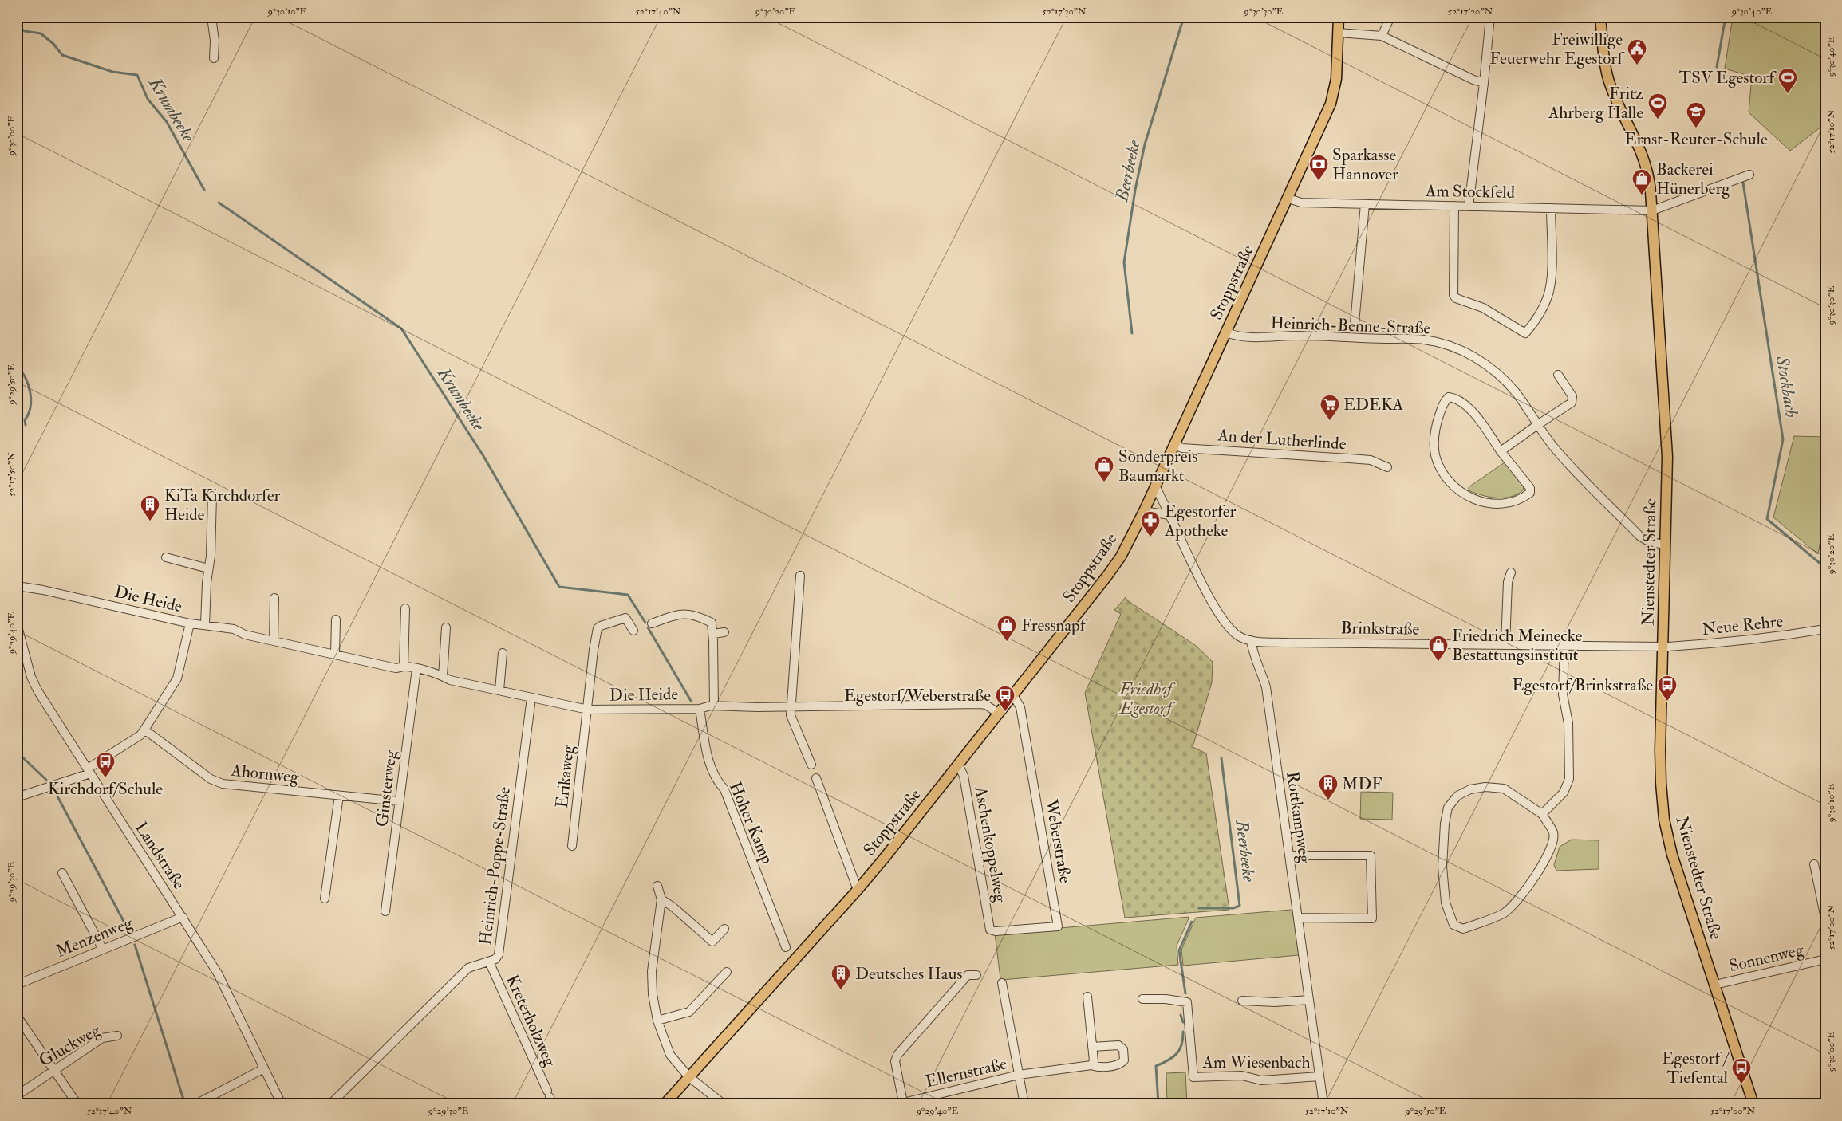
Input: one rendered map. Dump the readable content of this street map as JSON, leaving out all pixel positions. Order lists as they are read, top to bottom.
{
  "streets": {
    "main road": ["Stoppstraße", "Nienstedter Straße"],
    "street": [
      "Am Stockfeld",
      "Heinrich-Benne-Straße",
      "An der Lutherlinde",
      "Die Heide",
      "Neue Rehre",
      "Brinkstraße",
      "Ahornweg",
      "Erikaweg",
      "Ginsterweg",
      "Rottkampweg",
      "Hoher Kamp",
      "Weberstraße",
      "Aschenkoppelweg",
      "Landstraße",
      "Heinrich-Poppe-Straße",
      "Menzenweg",
      "Sonnenweg",
      "Kreterholzweg",
      "Gluckweg",
      "Am Wiesenbach",
      "Ellernstraße"
    ]
  },
  "crossings": [
    ["Am Stockfeld", "Stoppstraße"],
    ["Am Stockfeld", "Nienstedter Straße"],
    ["Stoppstraße", "Heinrich-Benne-Straße"],
    ["Stoppstraße", "An der Lutherlinde"],
    ["Stoppstraße", "Die Heide"],
    ["Stoppstraße", "Brinkstraße"],
    ["Stoppstraße", "Weberstraße"],
    ["Stoppstraße", "Aschenkoppelweg"],
    ["Heinrich-Benne-Straße", "Nienstedter Straße"],
    ["Nienstedter Straße", "Neue Rehre"],
    ["Nienstedter Straße", "Brinkstraße"],
    ["Nienstedter Straße", "Sonnenweg"],
    ["Die Heide", "Erikaweg"],
    ["Die Heide", "Ginsterweg"],
    ["Die Heide", "Hoher Kamp"],
    ["Die Heide", "Heinrich-Poppe-Straße"],
    ["Neue Rehre", "Brinkstraße"],
    ["Brinkstraße", "Rottkampweg"],
    ["Ahornweg", "Ginsterweg"],
    ["Rottkampweg", "Am Wiesenbach"],
    ["Weberstraße", "Aschenkoppelweg"],
    ["Landstraße", "Menzenweg"],
    ["Heinrich-Poppe-Straße", "Kreterholzweg"]
  ],
  "water": ["Krumbeeke", "Beerbeeke", "Stockbach"],
  "parks": ["Friedhof Egestorf"],
  "places": {
    "public building": ["Freiwillige Feuerwehr Egestorf"],
    "sports": ["TSV Egestorf", "Fritz Ahrberg Halle"],
    "school or university": ["Ernst-Reuter-Schule"],
    "bank": ["Sparkasse Hannover"],
    "shop": [
      "Backerei Hünerberg",
      "Sonderpreis Baumarkt",
      "Fressnapf",
      "Friedrich Meinecke Bestattungsinstitut"
    ],
    "supermarket": ["EDEKA"],
    "building": ["KiTa Kirchdorfer Heide", "MDF", "Deutsches Haus"],
    "pharmacy": ["Egestorfer Apotheke"],
    "bus stop": [
      "Egestorf/Brinkstraße",
      "Egestorf/Weberstraße",
      "Kirchdorf/Schule",
      "Egestorf / Tiefental"
    ]
  },
  "coordinates": [
    "9°30'10\"E",
    "52°17'40\"N",
    "9°30'20\"E",
    "52°17'30\"N",
    "9°30'30\"E",
    "52°17'20\"N",
    "9°30'40\"E",
    "52°17'10\"N",
    "9°30'00\"E",
    "9°29'50\"E",
    "52°17'50\"N",
    "9°29'40\"E",
    "9°29'30\"E",
    "52°17'00\"N"
  ]
}
